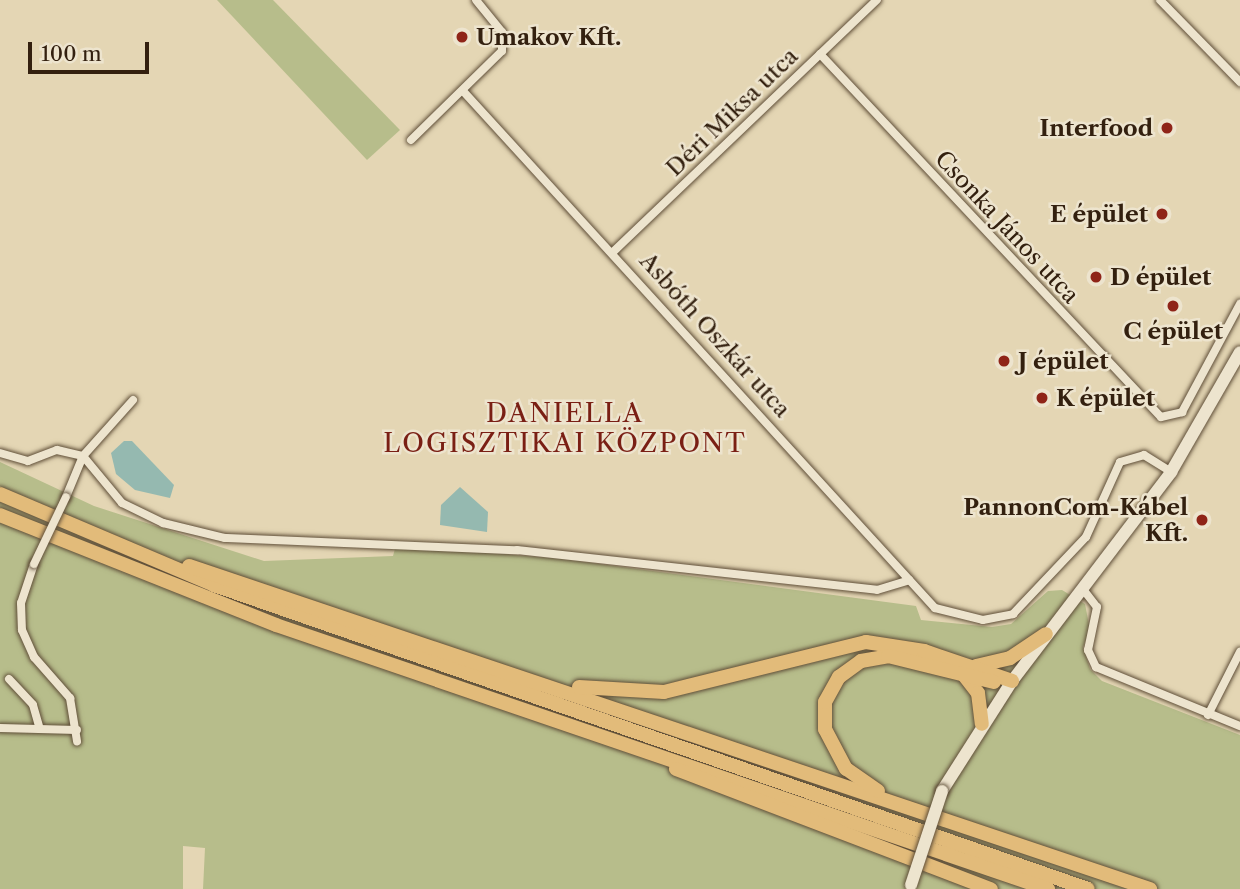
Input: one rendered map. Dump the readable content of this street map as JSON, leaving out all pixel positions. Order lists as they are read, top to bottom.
{
  "streets": {
    "street": ["Déri Miksa utca", "Csonka János utca", "Asbóth Oszkár utca"]
  },
  "crossings": [
    ["Déri Miksa utca", "Csonka János utca"],
    ["Déri Miksa utca", "Asbóth Oszkár utca"]
  ],
  "districts": ["DANIELLA LOGISZTIKAI KÖZPONT"],
  "places": [
    "Umakov Kft.",
    "Interfood",
    "E épület",
    "D épület",
    "C épület",
    "J épület",
    "K épület",
    "PannonCom-Kábel Kft."
  ],
  "scale_bar": "100 m"
}
